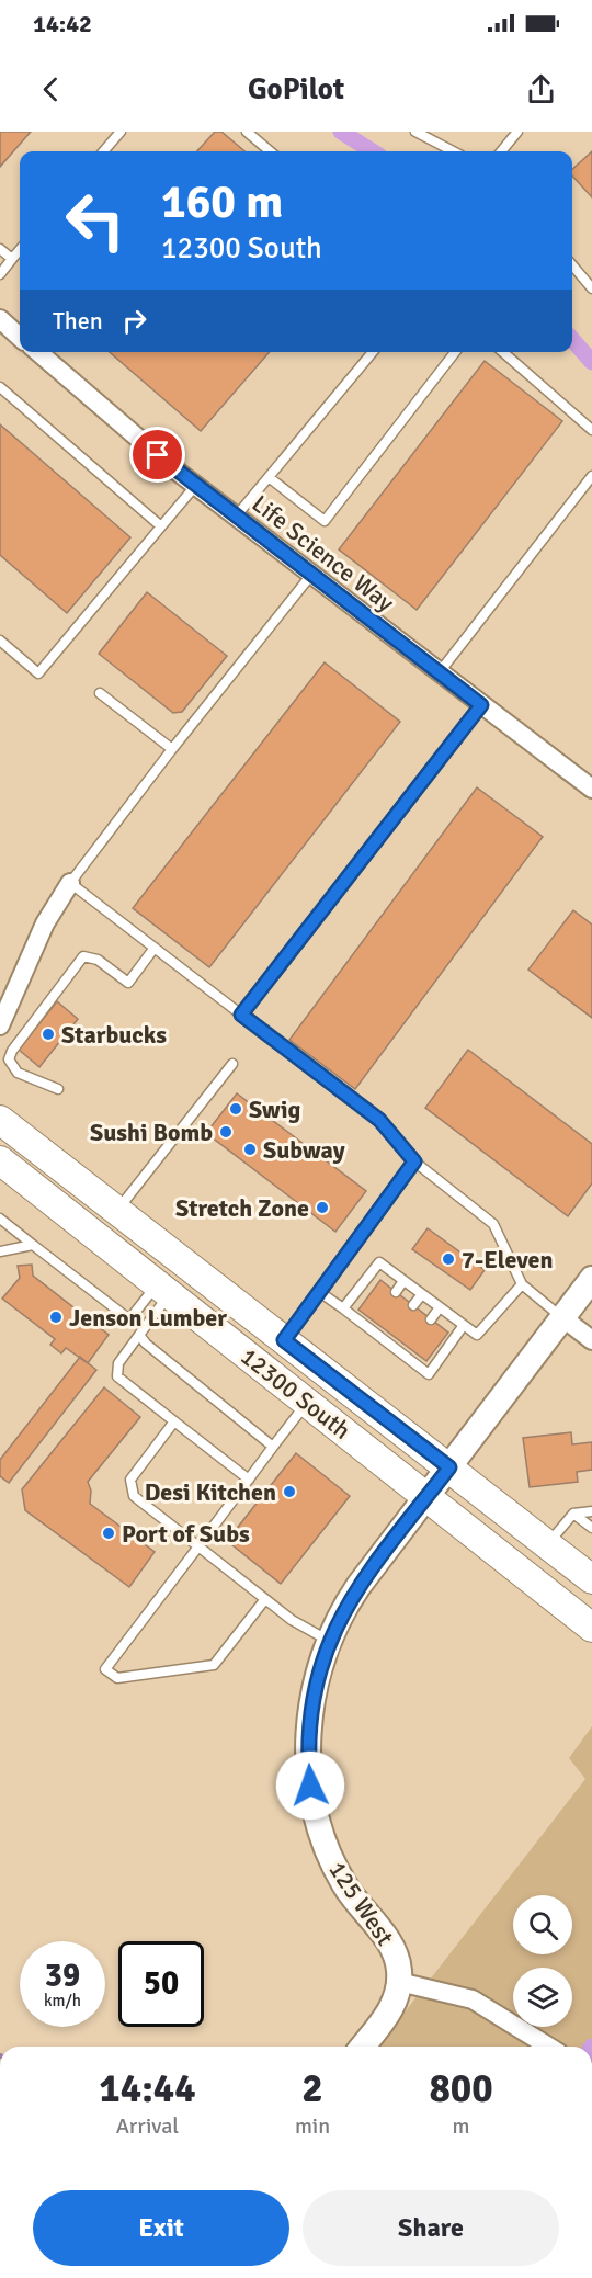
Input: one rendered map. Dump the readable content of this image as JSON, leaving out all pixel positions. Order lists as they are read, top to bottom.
{
  "streets": {
    "main road": ["12300 South", "125 West"],
    "street": ["Life Science Way"]
  },
  "crossings": [
    ["12300 South", "125 West"]
  ],
  "places": [
    "Starbucks",
    "Swig",
    "Sushi Bomb",
    "Subway",
    "Stretch Zone",
    "7-Eleven",
    "Jenson Lumber",
    "Desi Kitchen",
    "Port of Subs"
  ],
  "page": {
    "status": "14:42",
    "header": "GoPilot",
    "turn": ["160 m", "12300 South"],
    "then": "Then",
    "speed": "39 km/h",
    "limit": "50",
    "eta": [
      "14:44",
      "Arrival",
      "2",
      "min",
      "800",
      "m"
    ],
    "buttons": ["Exit", "Share"]
  }
}
